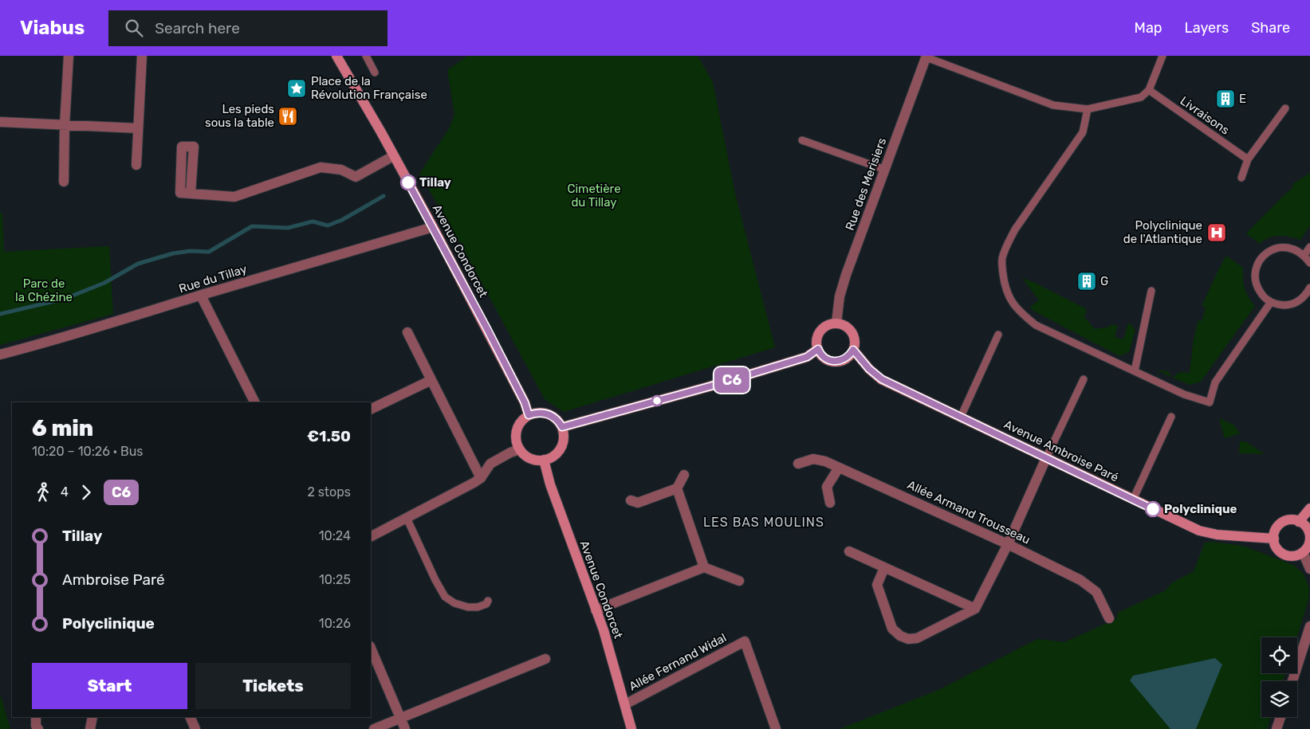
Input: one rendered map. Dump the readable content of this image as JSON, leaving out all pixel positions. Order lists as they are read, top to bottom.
{
  "streets": {
    "street": [
      "Rue des Merisiers",
      "Avenue Condorcet",
      "Rue du Tillay",
      "Avenue Ambroise Paré",
      "Allée Armand Trousseau",
      "Allée Fernand Widal"
    ],
    "lane": ["Livraisons"]
  },
  "crossings": [
    ["Rue des Merisiers", "Avenue Ambroise Paré"],
    ["Avenue Condorcet", "Rue du Tillay"],
    ["Avenue Condorcet", "Allée Fernand Widal"]
  ],
  "districts": ["LES BAS MOULINS"],
  "parks": ["Cimetière du Tillay", "Parc de la Chézine"],
  "places": {
    "place": ["Place de la Révolution Française"],
    "building": ["E", "G"],
    "restaurant": ["Les pieds sous la table"],
    "other": ["Tillay", "Polyclinique"],
    "hospital": ["Polyclinique de l'Atlantique"]
  },
  "lines": ["bus line C6"],
  "page": {
    "header": "Viabus",
    "search": "Search here",
    "nav": ["Map", "Layers", "Share"],
    "on_map": "C6",
    "heading": ["6 min", "10:20 – 10:26 · Bus", "€1.50"],
    "legs": ["4", "C6", "2 stops"],
    "list": [
      {
        "name": "Tillay",
        "value": "10:24"
      },
      {
        "name": "Ambroise Paré",
        "value": "10:25"
      },
      {
        "name": "Polyclinique",
        "value": "10:26"
      }
    ],
    "buttons": ["Start", "Tickets"]
  }
}
